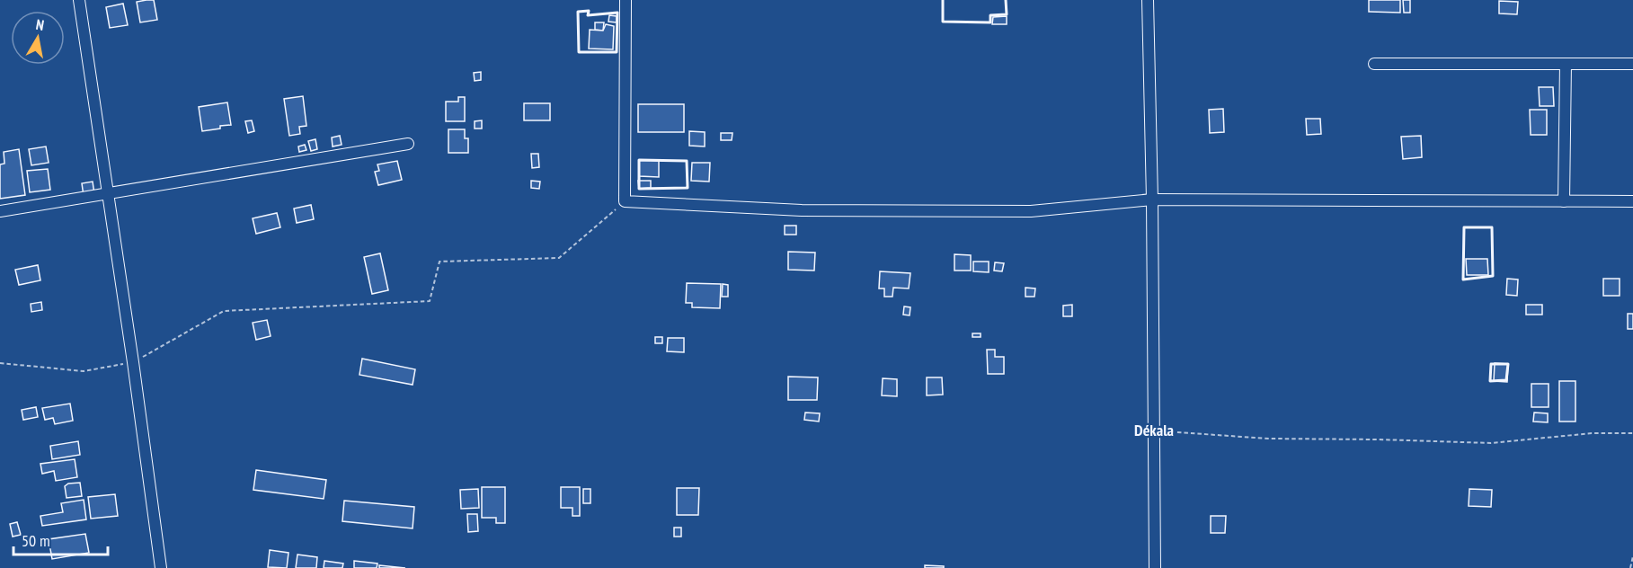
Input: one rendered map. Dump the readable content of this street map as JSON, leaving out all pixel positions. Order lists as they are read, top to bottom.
{
  "districts": ["Dékala"],
  "scale_bar": "50 m",
  "north": "top"
}
